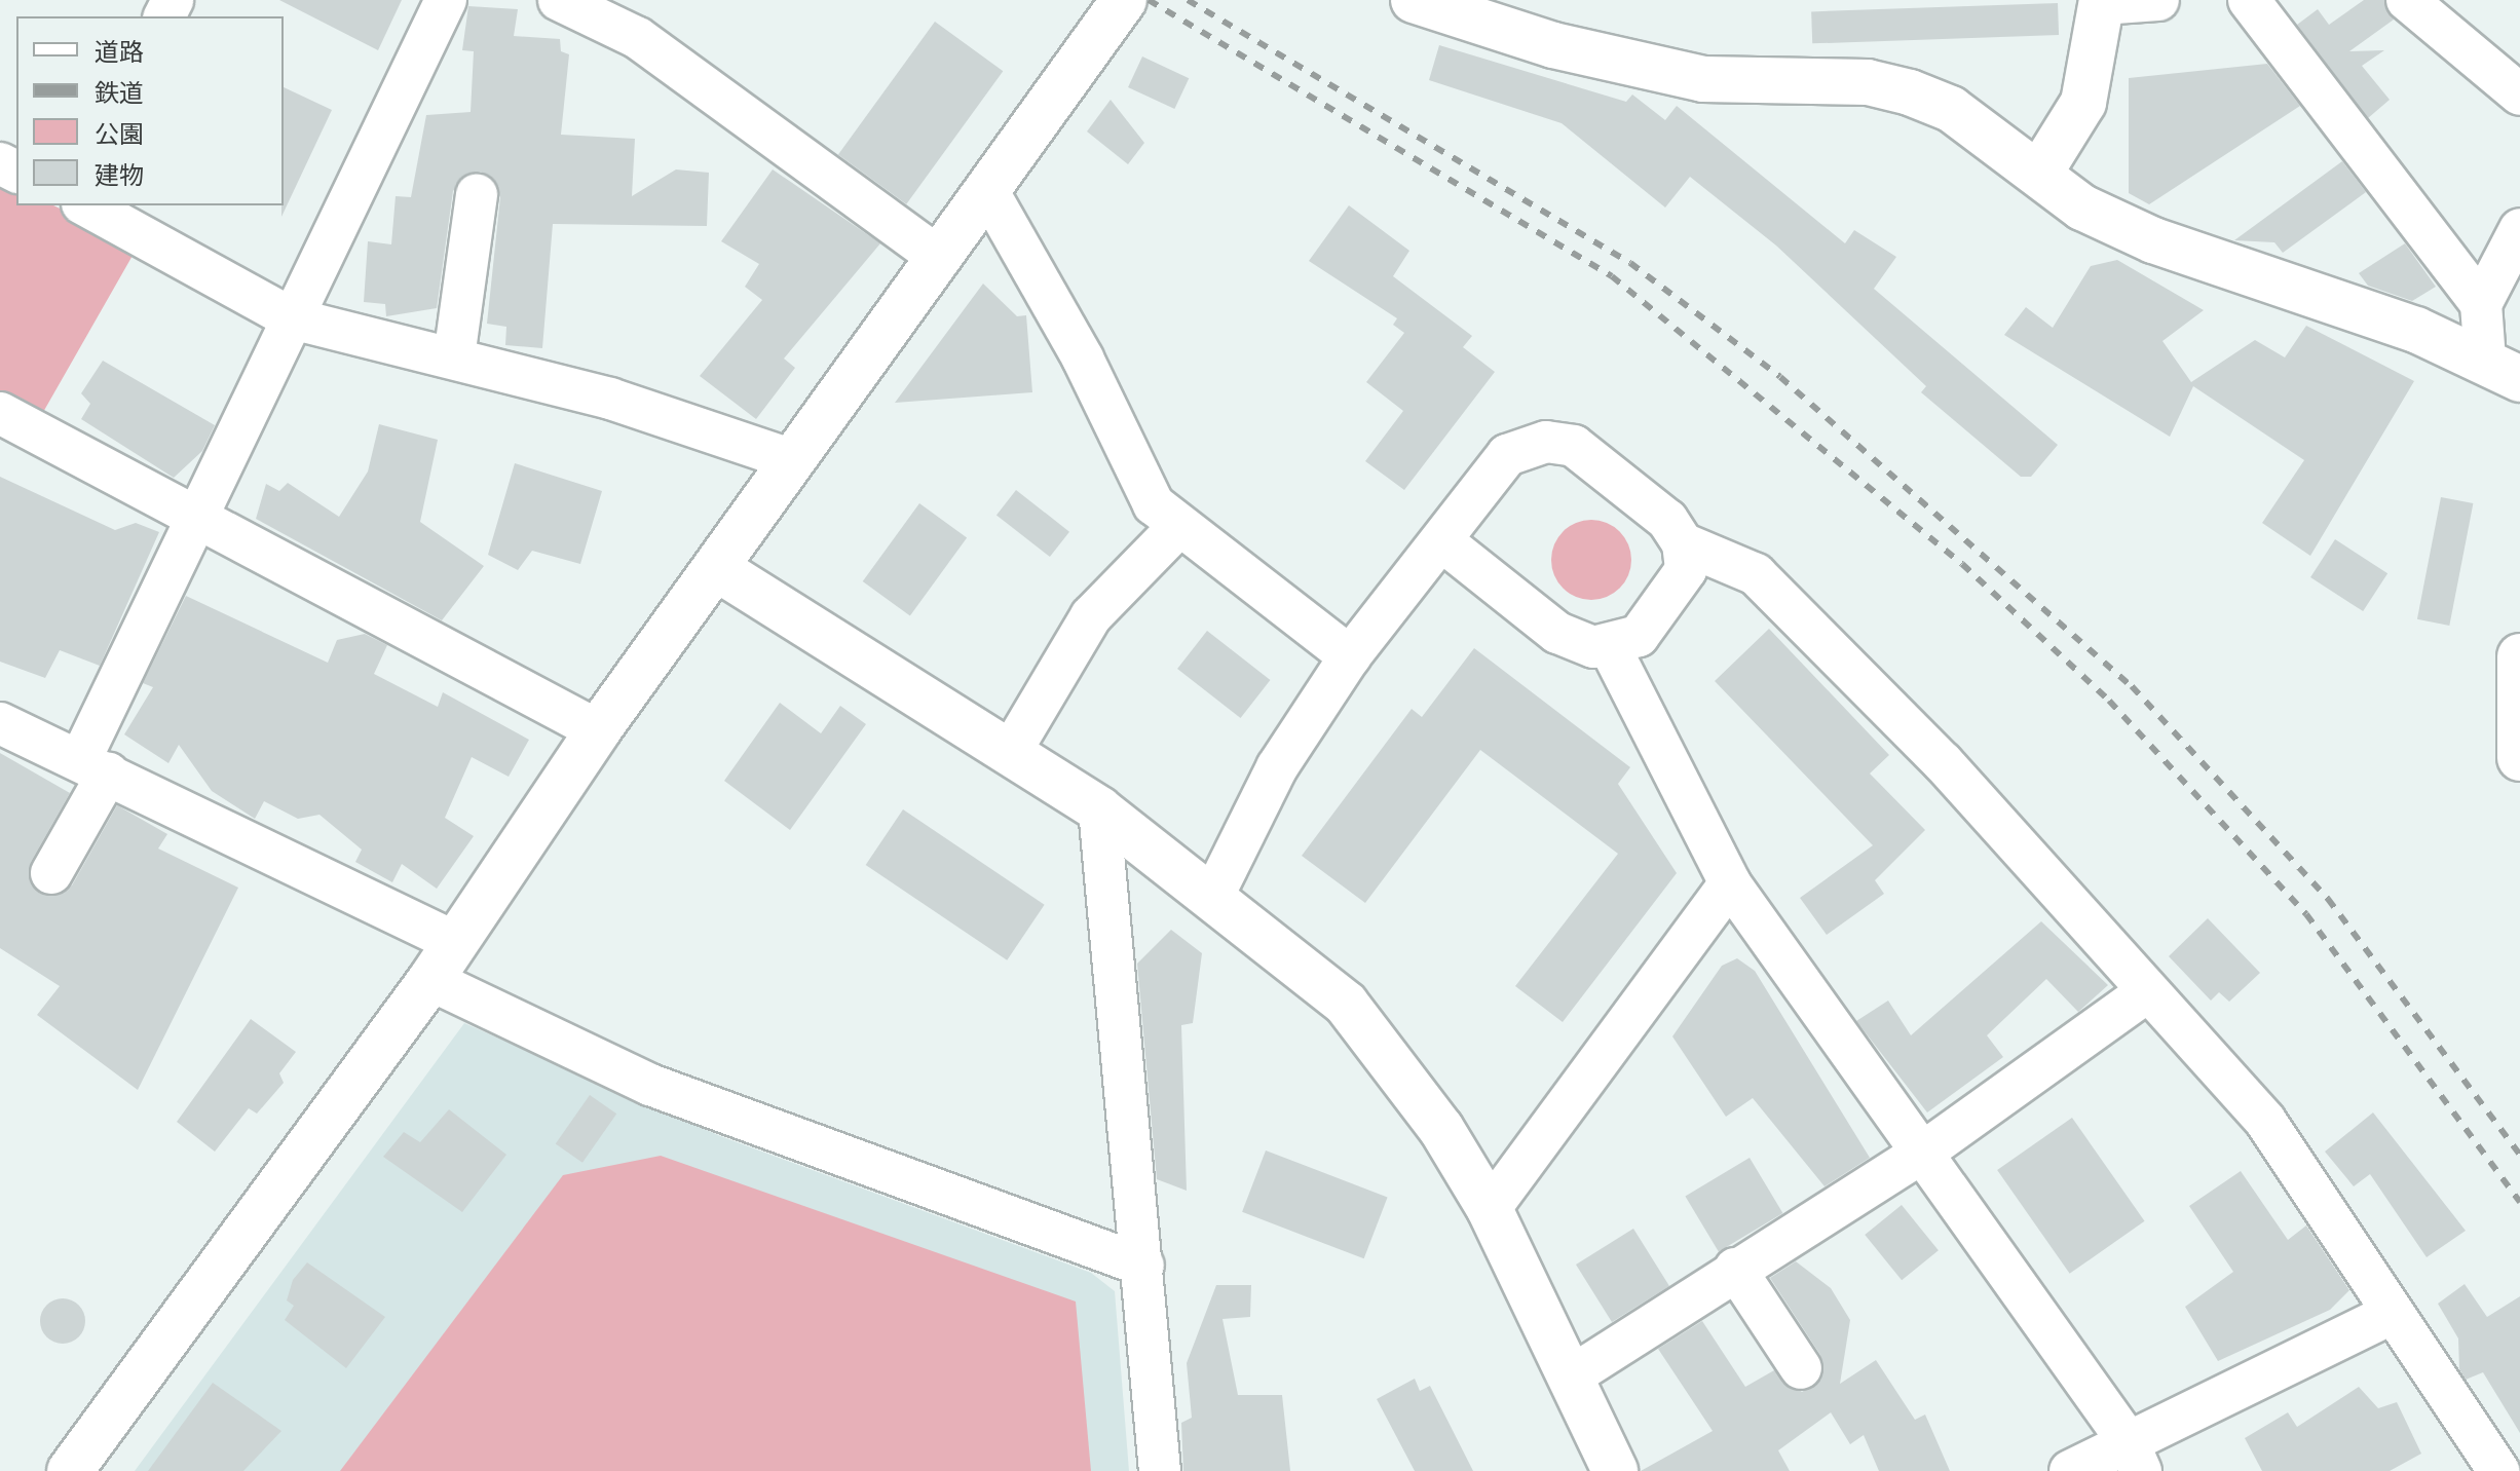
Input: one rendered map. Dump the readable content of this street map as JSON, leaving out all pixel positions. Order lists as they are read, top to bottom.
{
  "legend": [
    "道路",
    "鉄道",
    "公園",
    "建物"
  ]
}
